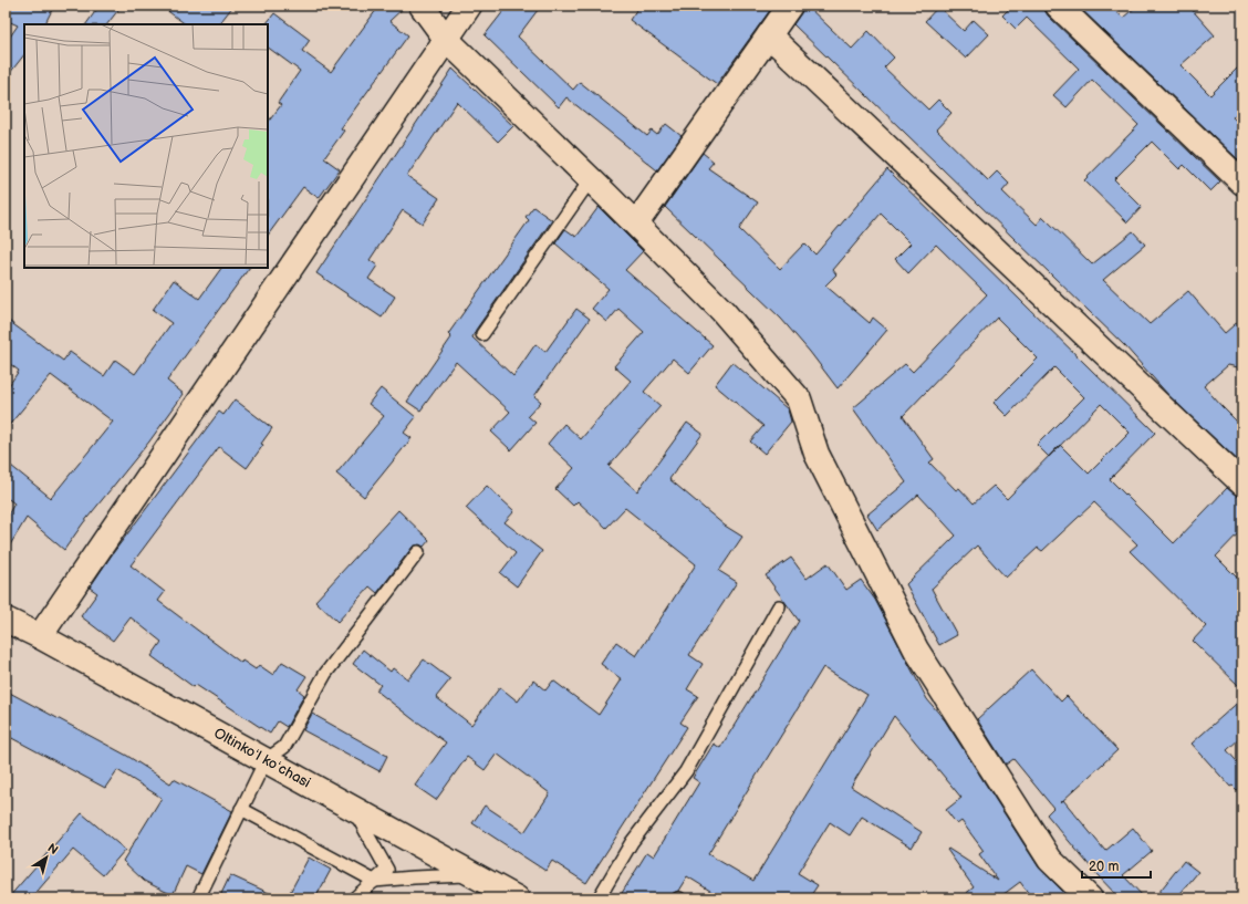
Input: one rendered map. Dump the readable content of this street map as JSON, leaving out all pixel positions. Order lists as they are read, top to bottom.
{
  "streets": {
    "street": ["Oltinkoʻl koʻchasi"]
  },
  "scale_bar": "20 m",
  "north": "top right"
}
